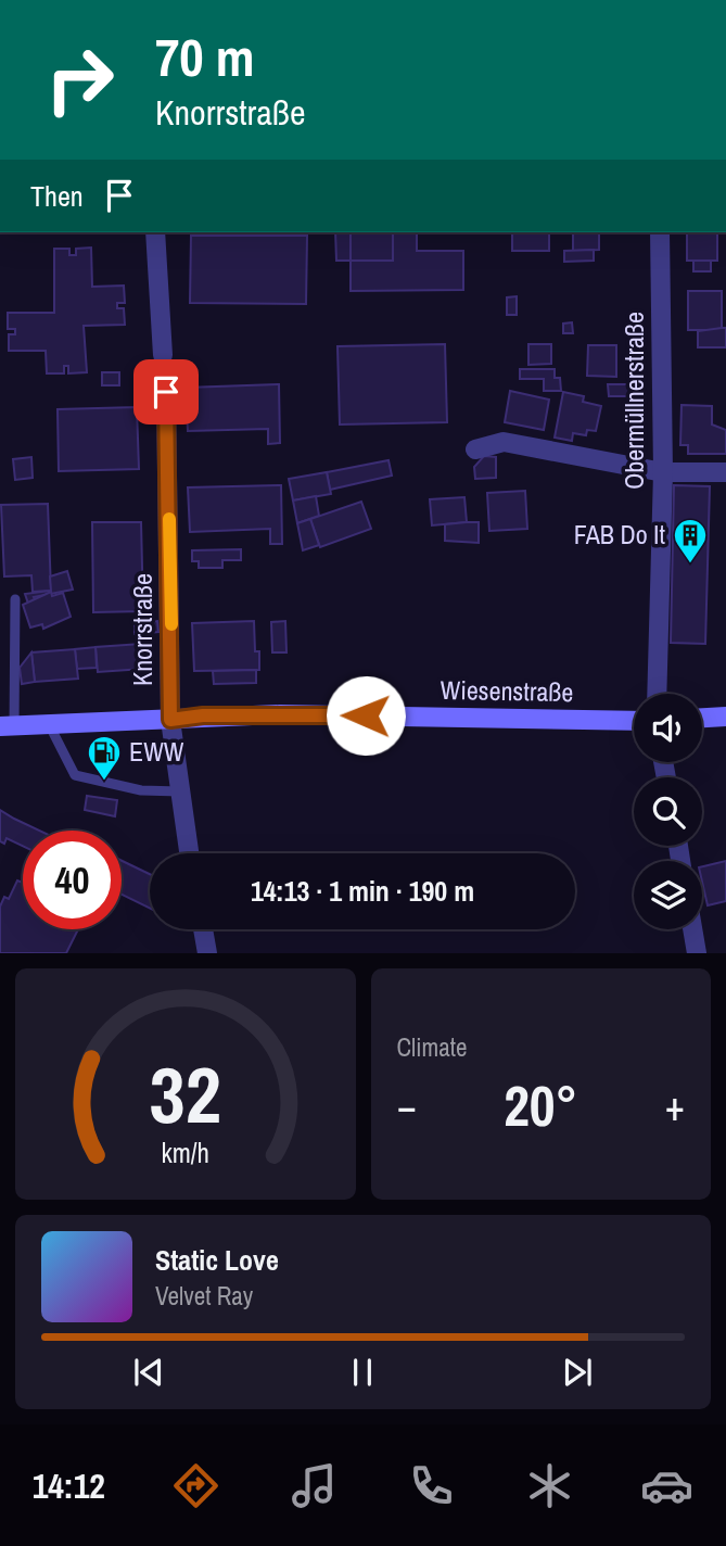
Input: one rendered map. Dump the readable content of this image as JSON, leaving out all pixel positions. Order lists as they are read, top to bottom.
{
  "streets": {
    "street": ["Obermüllnerstraße", "Knorrstraße", "Wiesenstraße"]
  },
  "crossings": [
    ["Knorrstraße", "Wiesenstraße"]
  ],
  "places": {
    "building": ["FAB Do It"],
    "fuel station": ["EWW"]
  },
  "page": {
    "turn": ["70 m", "Knorrstraße"],
    "then": "Then",
    "limit": "40",
    "trip": "14:13 · 1 min · 190 m",
    "tile": "Climate",
    "heat": ["−", "20°", "+"],
    "song": ["Static Love", "Velvet Ray"],
    "tabs": "14:12",
    "gauge": ["32", "km/h"]
  }
}
